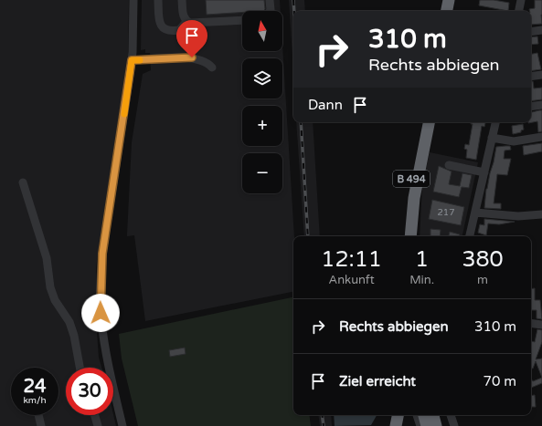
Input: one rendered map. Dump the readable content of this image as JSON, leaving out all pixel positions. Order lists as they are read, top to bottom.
{
  "streets": {
    "highway": ["B 494"]
  },
  "house_numbers": ["217"],
  "north": "top",
  "page": {
    "map_buttons": ["+", "−"],
    "turn": ["310 m", "Rechts abbiegen"],
    "then": "Dann",
    "eta": [
      "12:11",
      "Ankunft",
      "1",
      "Min.",
      "380",
      "m"
    ],
    "list": [
      {
        "name": "Rechts abbiegen",
        "value": "310 m"
      },
      {
        "name": "Ziel erreicht",
        "value": "70 m"
      }
    ],
    "speed": "24 km/h",
    "limit": "30"
  }
}
